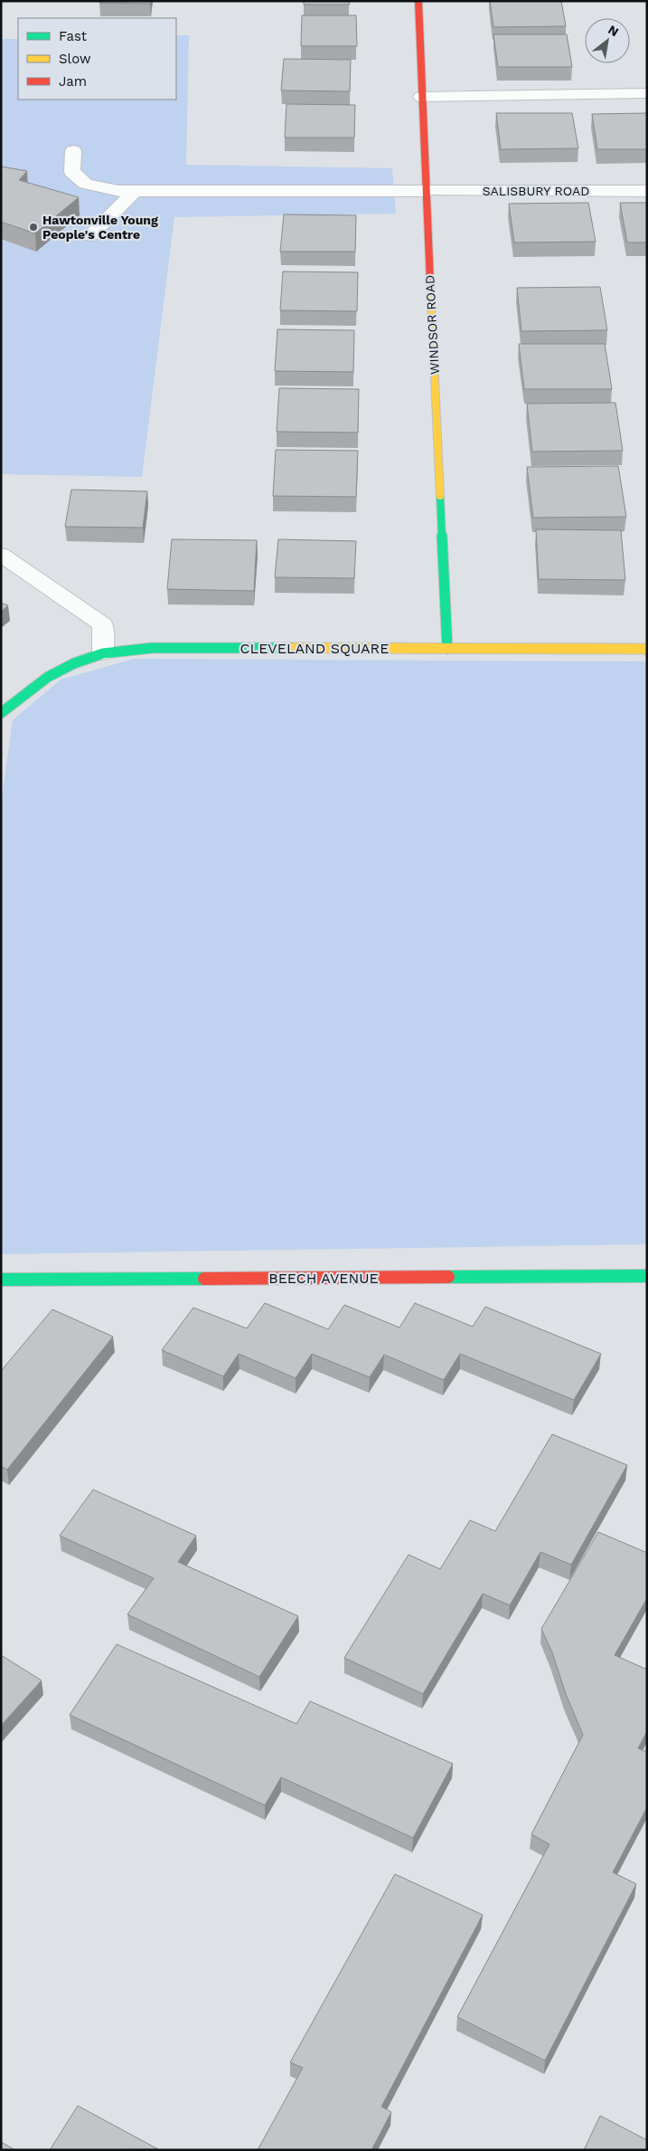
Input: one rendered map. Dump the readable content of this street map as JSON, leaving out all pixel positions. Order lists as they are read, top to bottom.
{
  "streets": {
    "street": [
      "SALISBURY ROAD",
      "WINDSOR ROAD",
      "CLEVELAND SQUARE",
      "BEECH AVENUE"
    ]
  },
  "crossings": [
    ["SALISBURY ROAD", "WINDSOR ROAD"],
    ["WINDSOR ROAD", "CLEVELAND SQUARE"]
  ],
  "places": ["Hawtonville Young People's Centre"],
  "legend": ["Fast", "Slow", "Jam"],
  "north": "top right"
}
